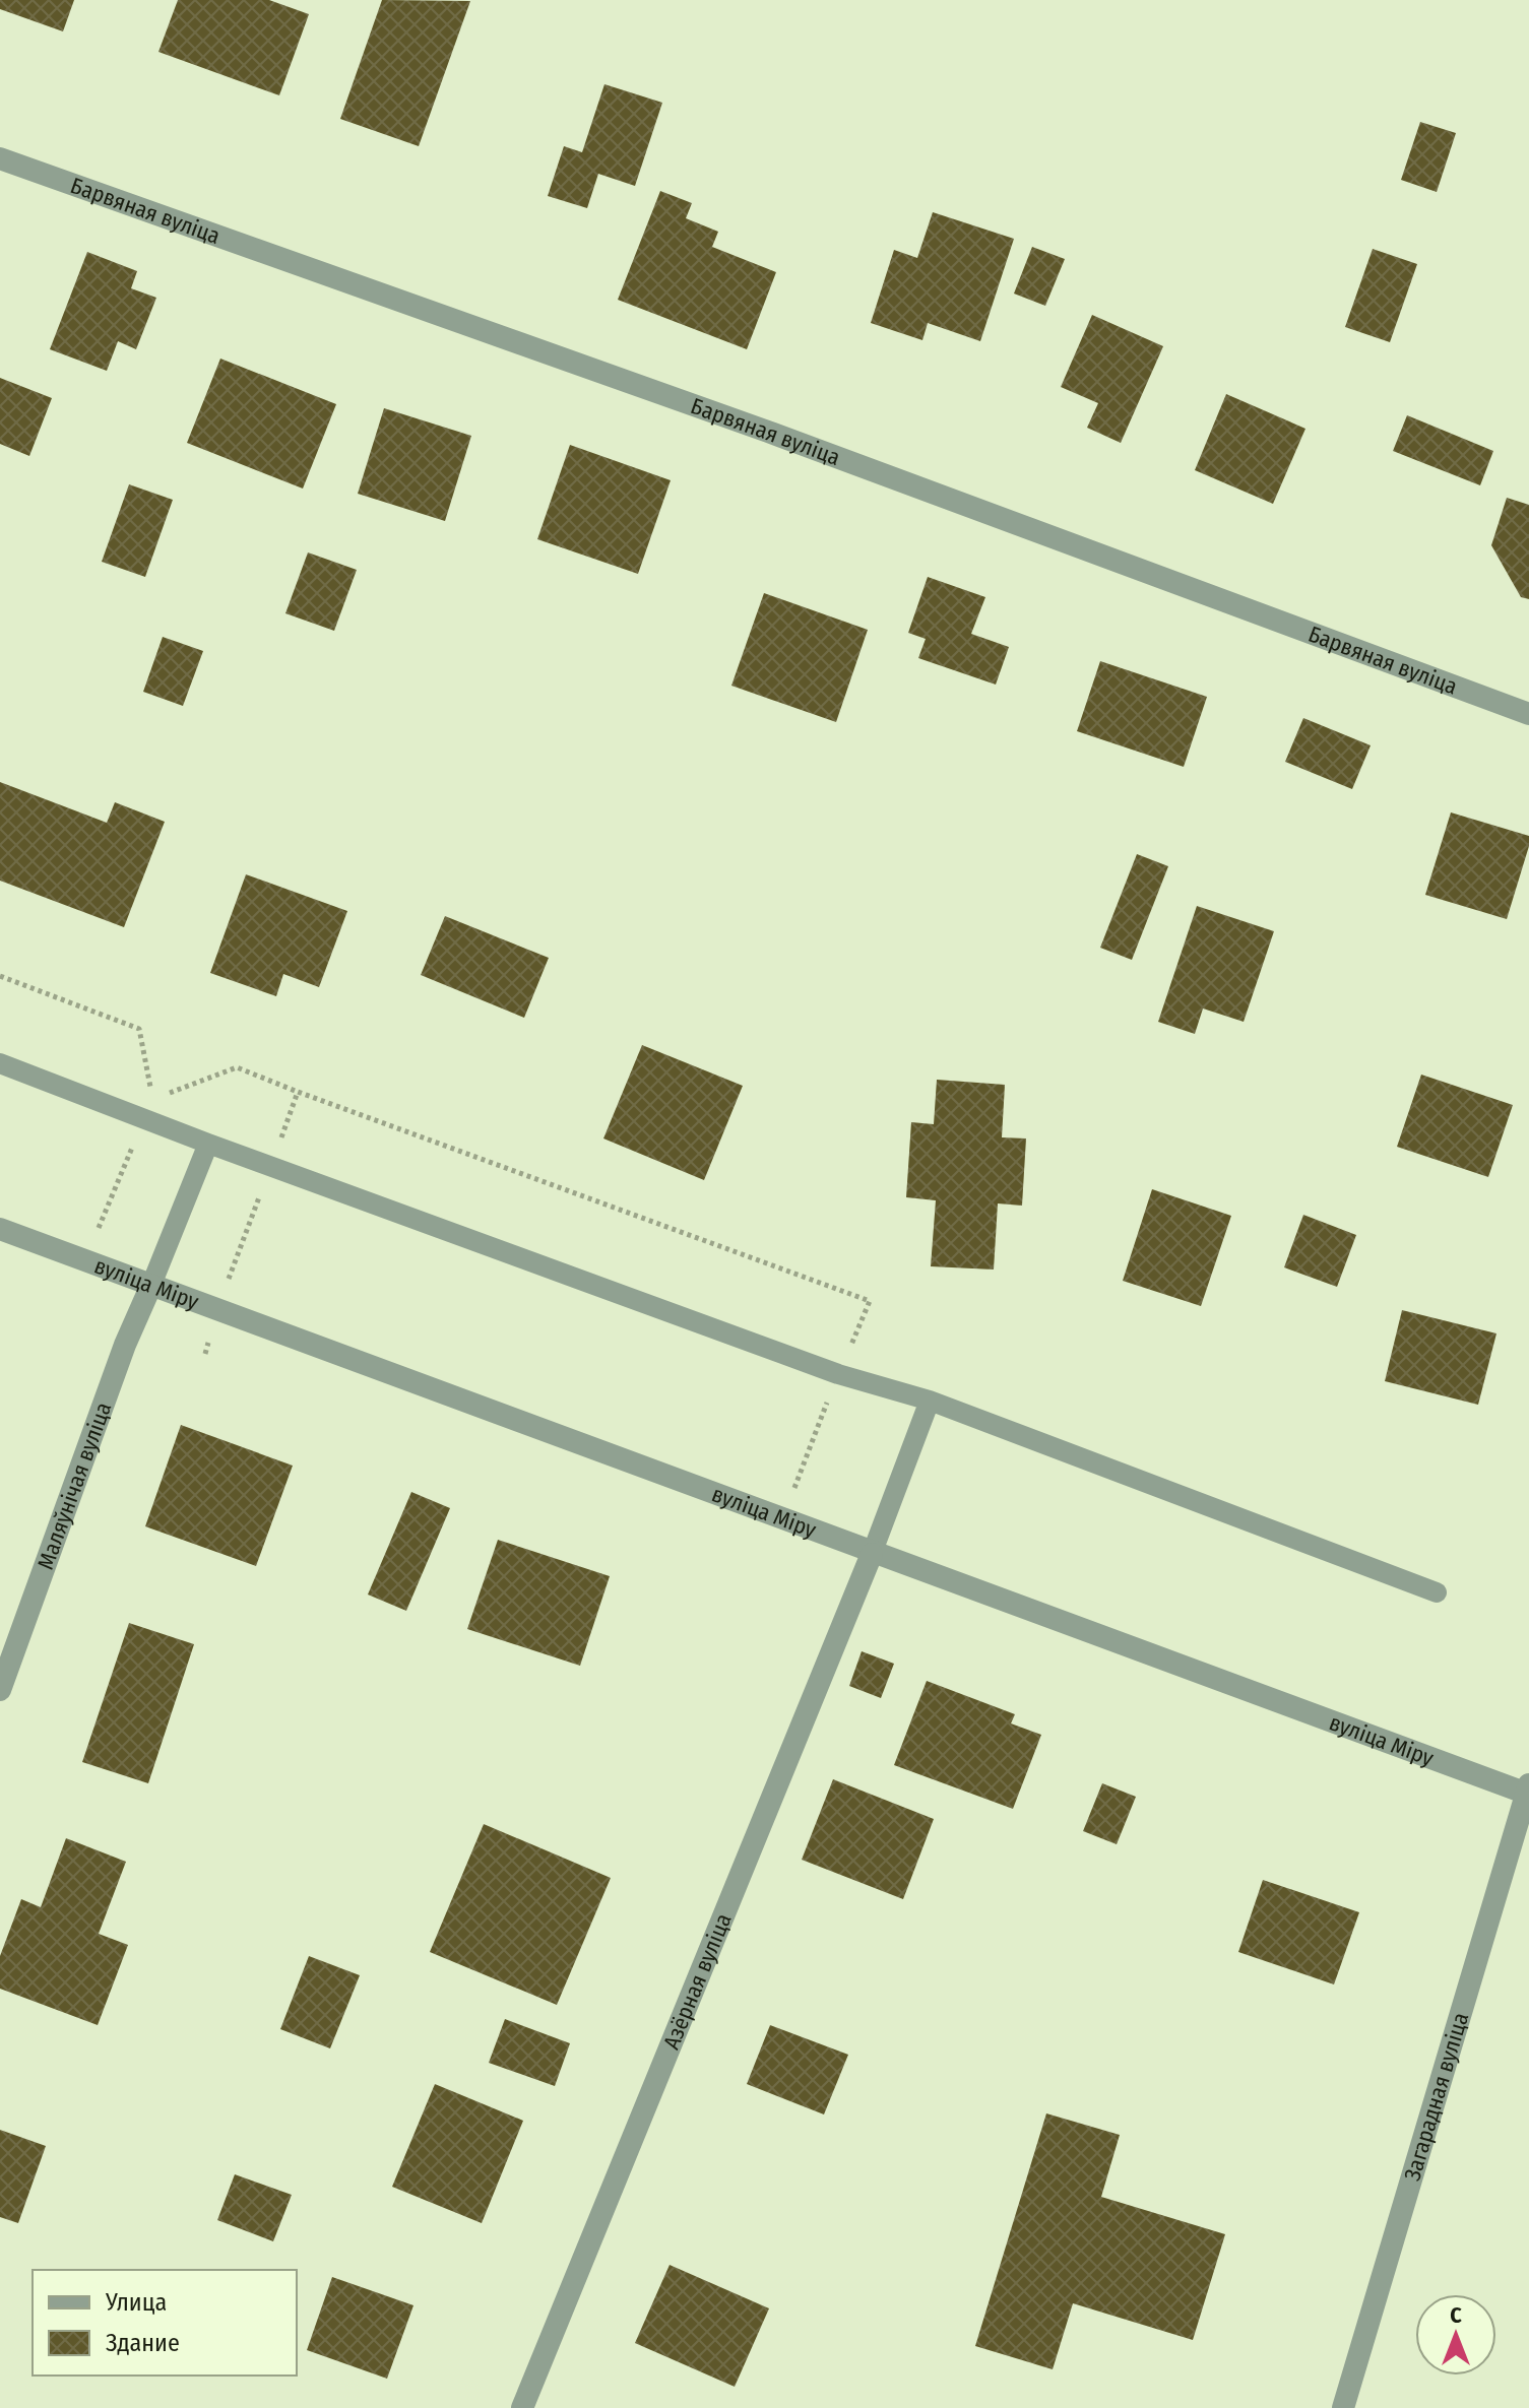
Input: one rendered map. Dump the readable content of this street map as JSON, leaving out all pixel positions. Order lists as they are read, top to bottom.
{
  "streets": {
    "street": [
      "Барвяная вуліца",
      "вуліца Міру",
      "Маляўнічая вуліца",
      "Азёрная вуліца",
      "Загарадная вуліца"
    ]
  },
  "crossings": [
    ["вуліца Міру", "Маляўнічая вуліца"],
    ["вуліца Міру", "Азёрная вуліца"],
    ["вуліца Міру", "Загарадная вуліца"]
  ],
  "legend": ["Улица", "Здание"],
  "north": "top"
}
